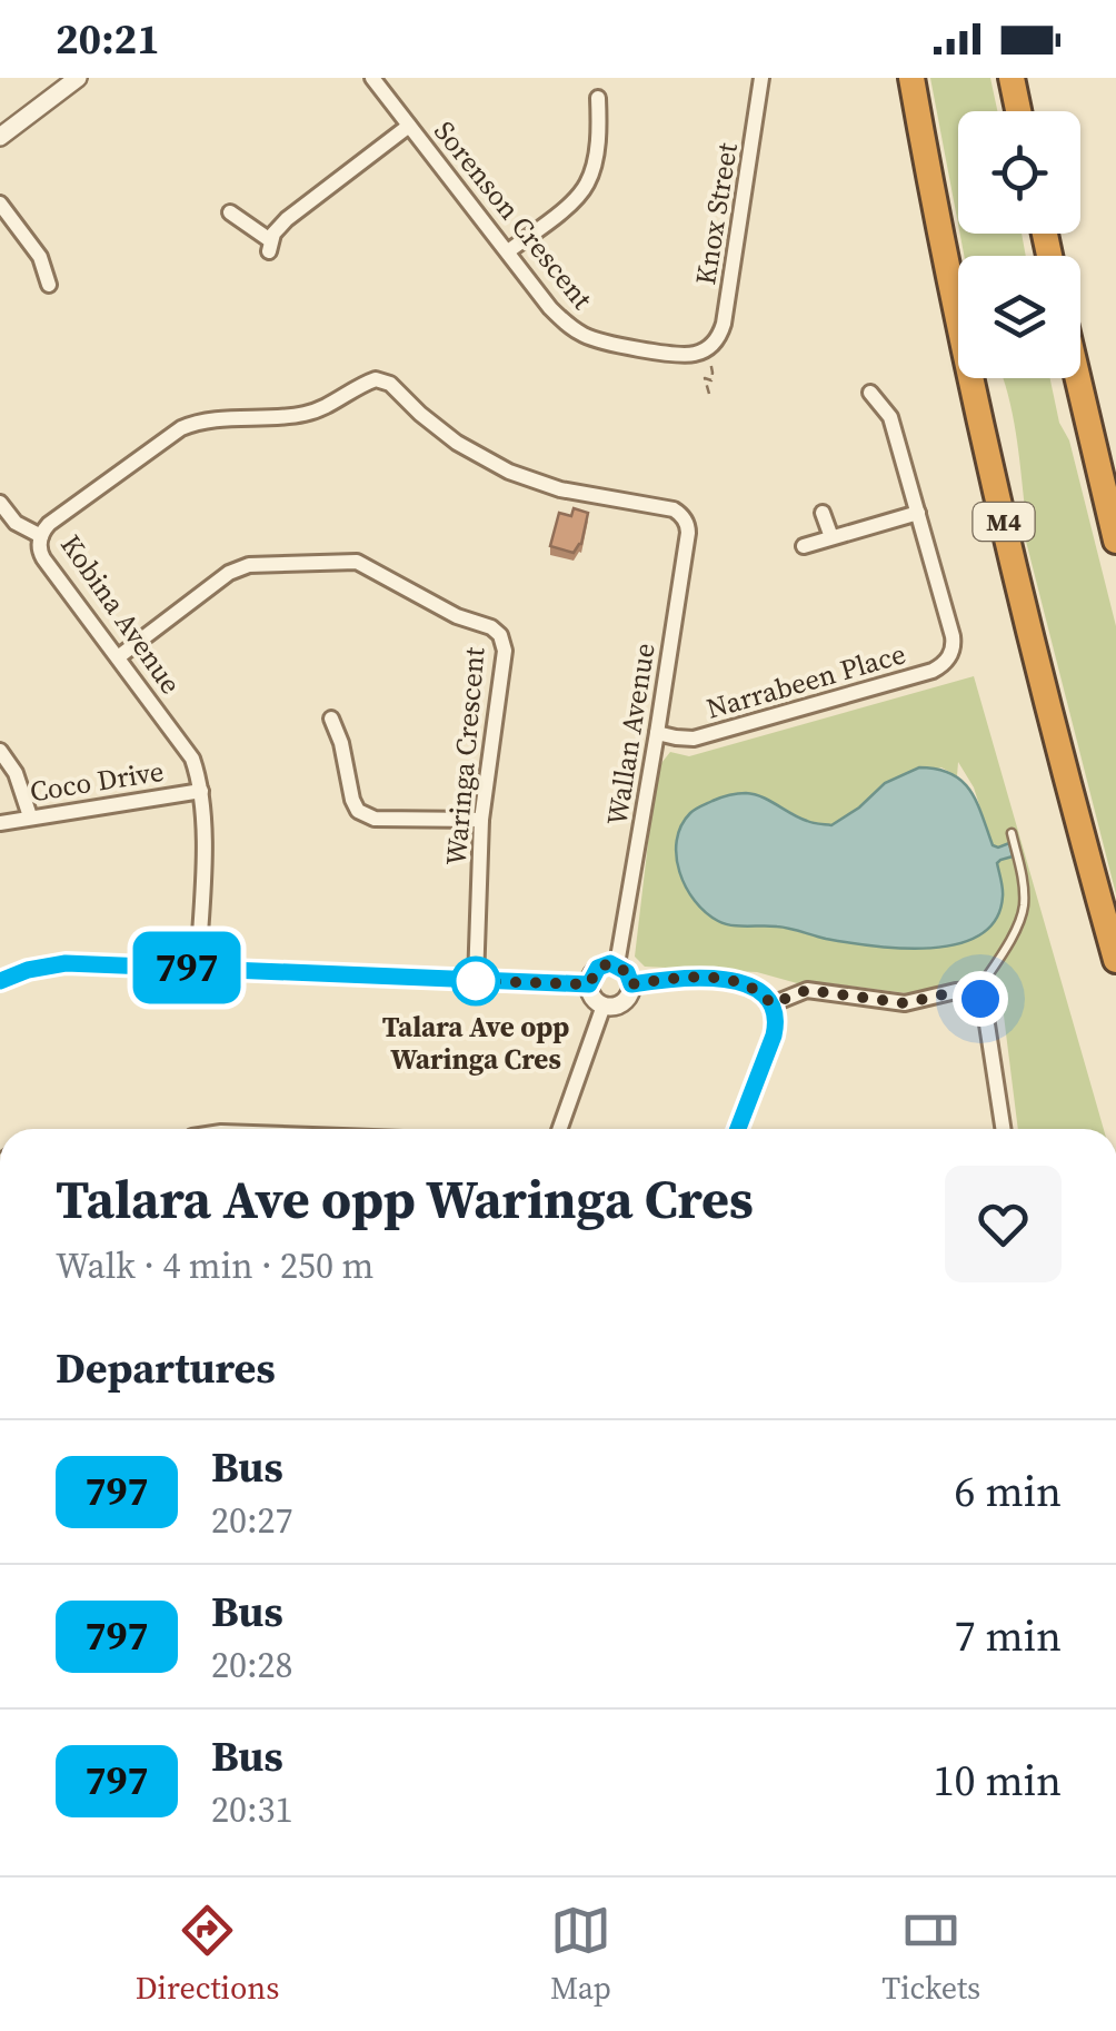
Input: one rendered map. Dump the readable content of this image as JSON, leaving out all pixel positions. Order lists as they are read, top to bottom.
{
  "streets": {
    "highway": ["M4"],
    "street": [
      "Knox Street",
      "Sorenson Crescent",
      "Kobina Avenue",
      "Narrabeen Place",
      "Wallan Avenue",
      "Waringa Crescent",
      "Coco Drive"
    ]
  },
  "crossings": [
    ["Knox Street", "Sorenson Crescent"],
    ["Kobina Avenue", "Wallan Avenue"],
    ["Kobina Avenue", "Waringa Crescent"],
    ["Kobina Avenue", "Coco Drive"],
    ["Narrabeen Place", "Wallan Avenue"]
  ],
  "places": ["Talara Ave opp Waringa Cres"],
  "lines": ["bus line 797"],
  "page": {
    "status": "20:21",
    "on_map": "797",
    "heading": [
      ["Talara Ave opp Waringa Cres", "Walk · 4 min · 250 m"],
      "Departures"
    ],
    "list": [
      {
        "mark": "797",
        "name": "Bus",
        "note": "20:27",
        "value": "6 min"
      },
      {
        "mark": "797",
        "name": "Bus",
        "note": "20:28",
        "value": "7 min"
      },
      {
        "mark": "797",
        "name": "Bus",
        "note": "20:31",
        "value": "10 min"
      }
    ],
    "tabs": ["Directions", "Map", "Tickets"]
  }
}
